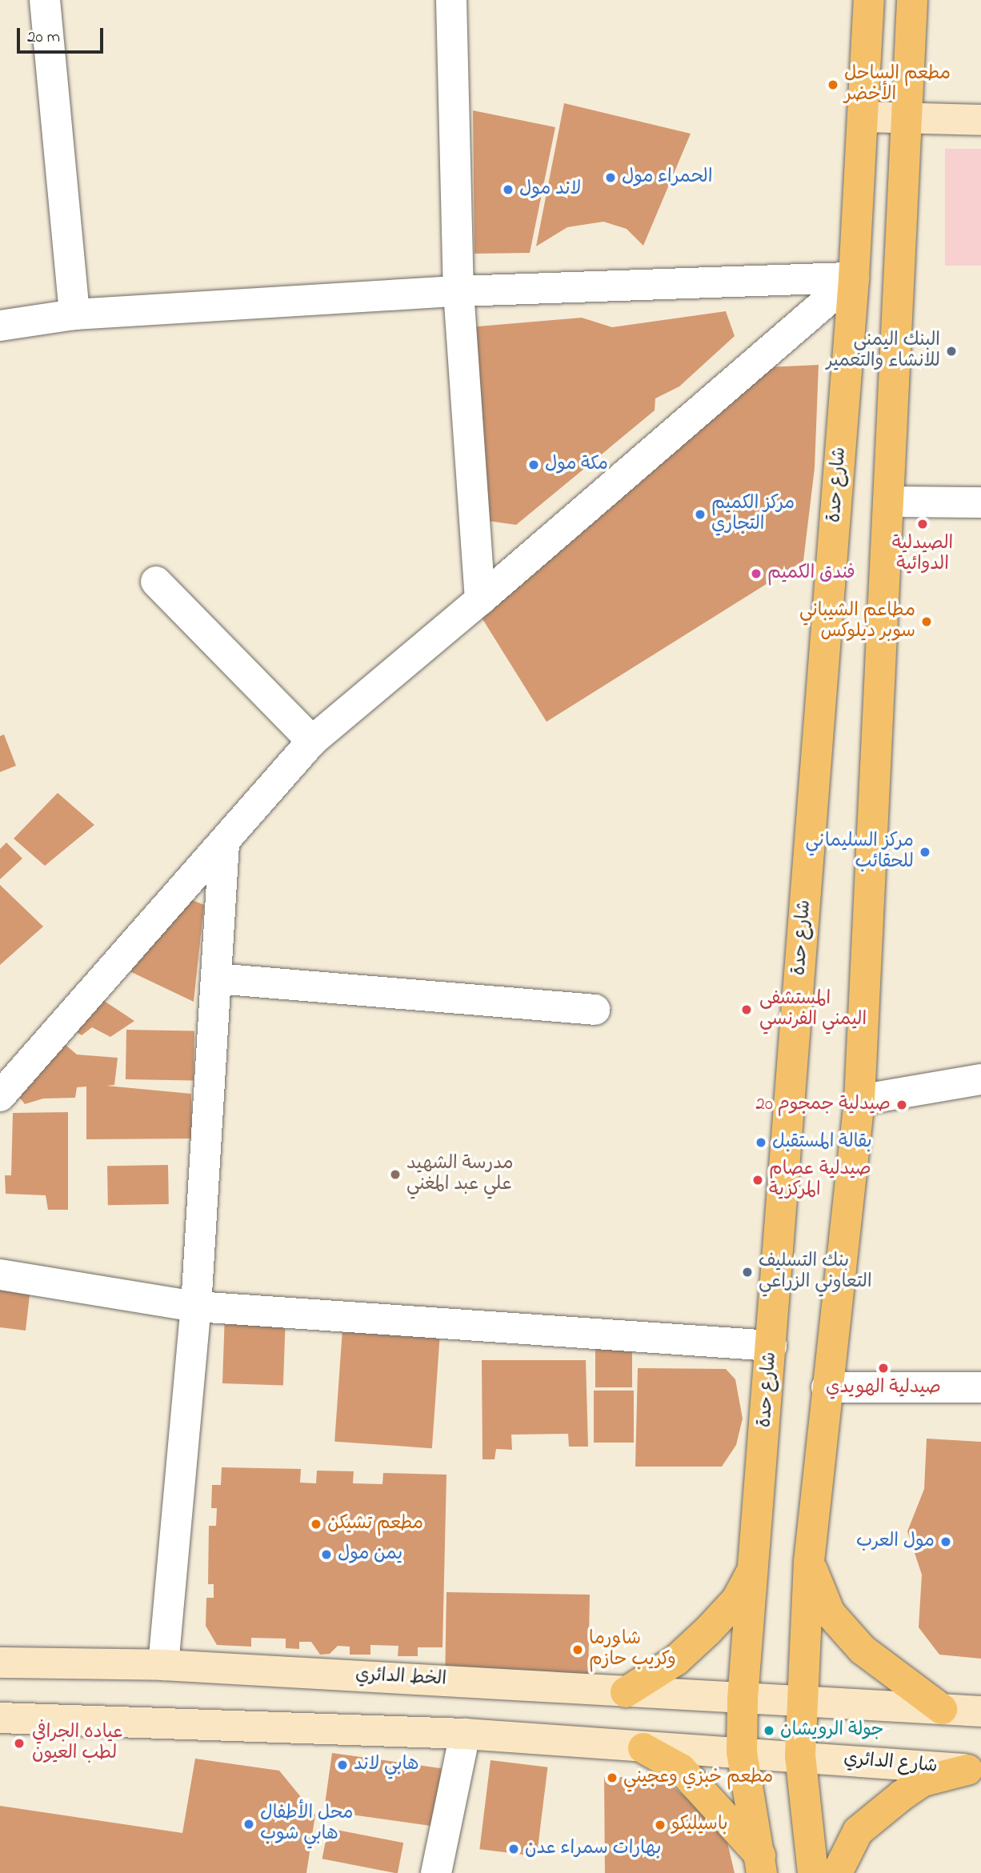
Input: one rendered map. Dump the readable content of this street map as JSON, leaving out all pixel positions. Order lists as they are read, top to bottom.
{
  "streets": {
    "main road": ["شارع حدة", "الخط الدائري", "شارع الدائري"]
  },
  "crossings": [
    ["شارع حدة", "الخط الدائري"]
  ],
  "places": [
    "مطعم الساحل الأخضر",
    "الحمراء مول",
    "لاند مول",
    "البنك اليمني للانشاء والتعمير",
    "مكة مول",
    "مركز الكميم التجاري",
    "الصيدلية الدوائية",
    "فندق الكميم",
    "مطاعم الشيباني سوبر ديلوكس",
    "مركز السليماني للحقائب",
    "المستشفى اليمني الفرنسي",
    "صيدلية جمجوم 20",
    "بقالة المستقبل",
    "مدرسة الشهيد علي عبد المغني",
    "صيدلية عصام المركزية",
    "بنك التسليف التعاوني الزراعي",
    "صيدلية الهويدي",
    "مطعم تشيكن",
    "مول العرب",
    "يمن مول",
    "شاورما وكريب حازم",
    "جولة الرويشان",
    "عياده الجرافي لطب العيون",
    "هابي لاند",
    "مطعم خبزي وعجيني",
    "محل الأطفال هابي شوب",
    "باسيليكو",
    "بهارات سمراء عدن"
  ],
  "scale_bar": "20 m"
}
